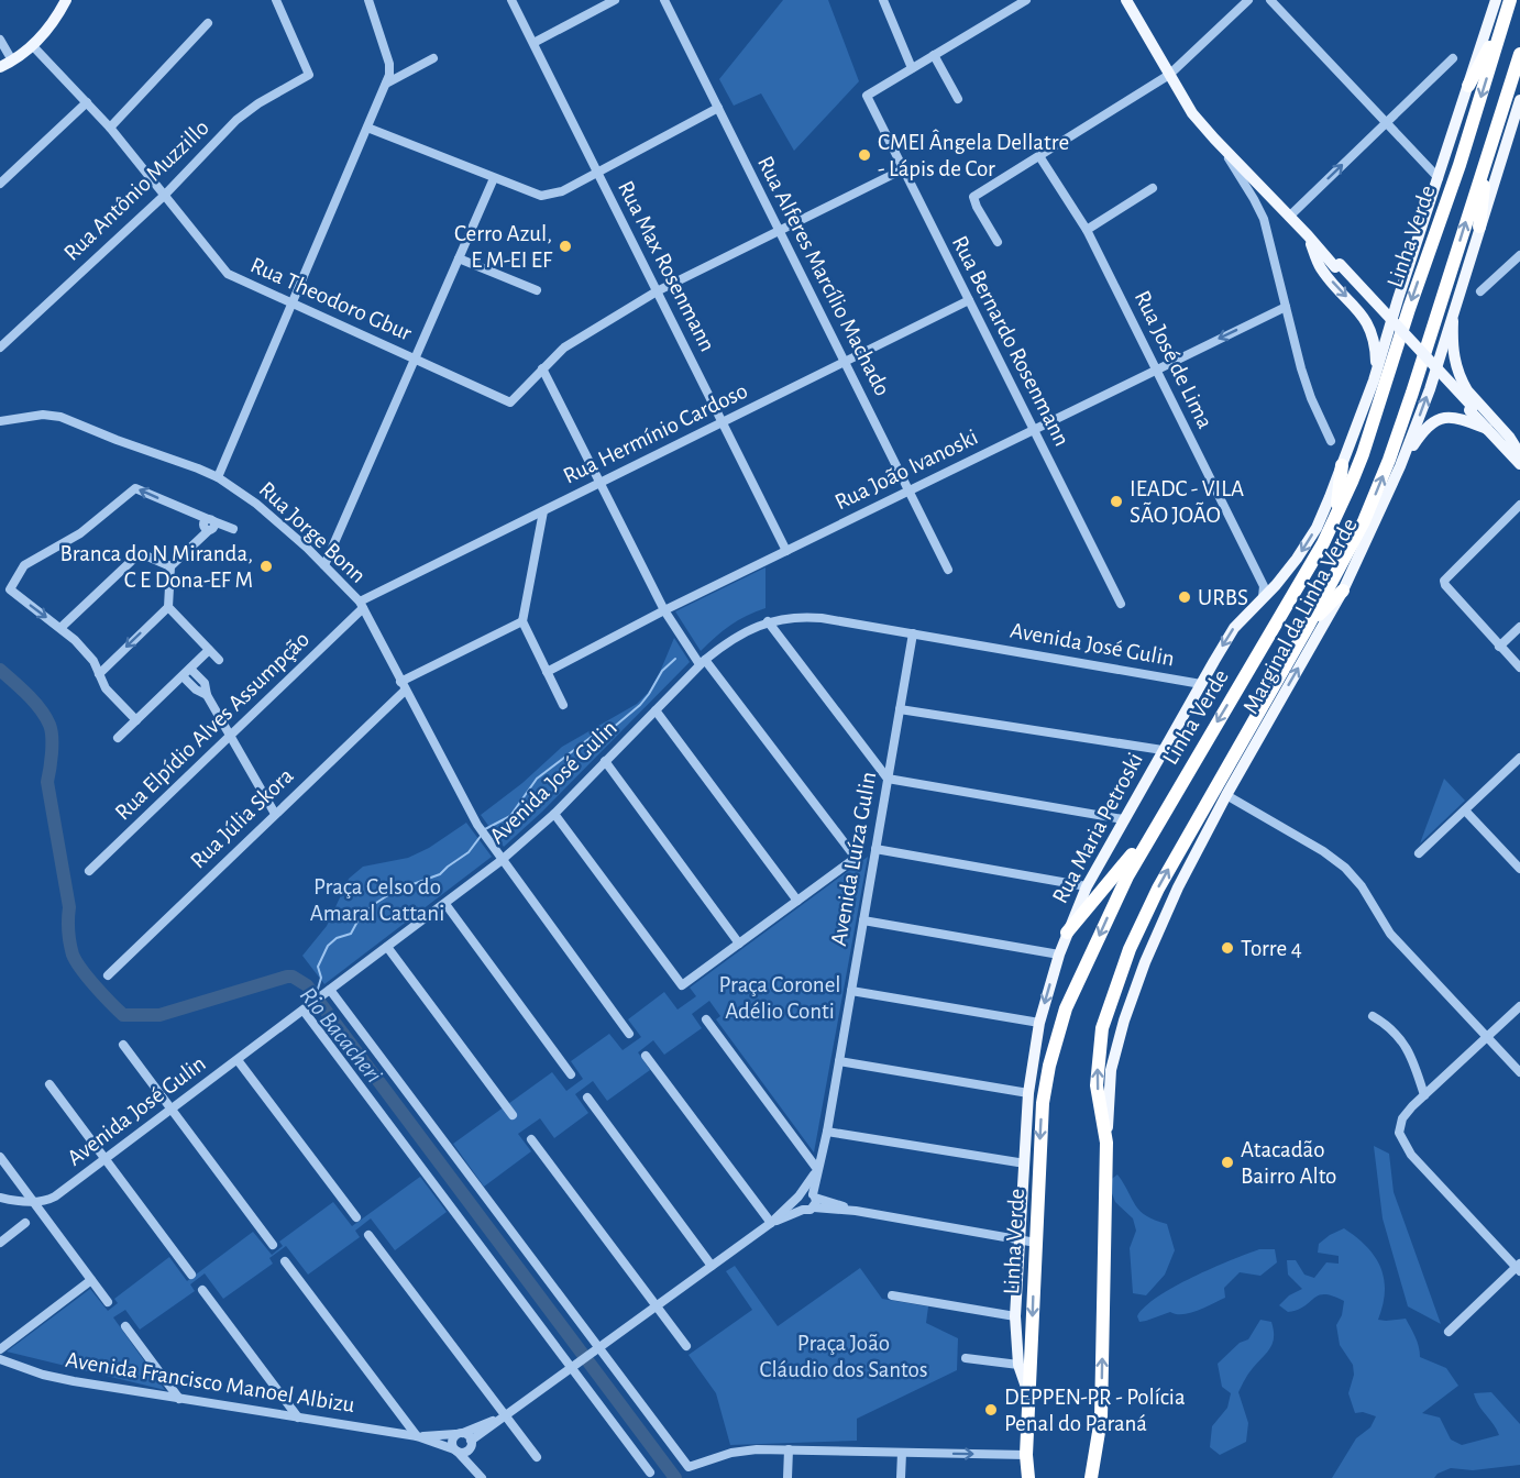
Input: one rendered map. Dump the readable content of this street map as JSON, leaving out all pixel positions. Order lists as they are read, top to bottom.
{
  "streets": {
    "highway": ["Linha Verde"],
    "main road": ["Marginal da Linha Verde", "Rua Maria Petroski"],
    "street": [
      "Rua Antônio Muzzillo",
      "Rua Max Rosenmann",
      "Rua Alferes Marcílio Machado",
      "Rua Theodoro Gbur",
      "Rua Bernardo Rosenmann",
      "Rua José de Lima",
      "Rua Hermínio Cardoso",
      "Rua João Ivanoski",
      "Rua Jorge Bonn",
      "Avenida José Gulin",
      "Rua Elpídio Alves Assumpção",
      "Rua Júlia Skora",
      "Avenida Luíza Gulin",
      "Avenida Francisco Manoel Albizu"
    ]
  },
  "crossings": [
    ["Rua Antônio Muzzillo", "Rua Theodoro Gbur"],
    ["Linha Verde", "Marginal da Linha Verde"],
    ["Linha Verde", "Rua Maria Petroski"],
    ["Rua Max Rosenmann", "Rua Hermínio Cardoso"],
    ["Rua Max Rosenmann", "Rua João Ivanoski"],
    ["Rua Alferes Marcílio Machado", "Rua Hermínio Cardoso"],
    ["Rua Alferes Marcílio Machado", "Rua João Ivanoski"],
    ["Rua Bernardo Rosenmann", "Rua Hermínio Cardoso"],
    ["Rua Bernardo Rosenmann", "Rua João Ivanoski"],
    ["Rua José de Lima", "Rua João Ivanoski"],
    ["Rua José de Lima", "Marginal da Linha Verde"],
    ["Rua José de Lima", "Rua Maria Petroski"],
    ["Rua Hermínio Cardoso", "Rua Jorge Bonn"],
    ["Rua Hermínio Cardoso", "Rua Elpídio Alves Assumpção"],
    ["Rua Jorge Bonn", "Avenida José Gulin"],
    ["Rua Jorge Bonn", "Rua Elpídio Alves Assumpção"],
    ["Rua Jorge Bonn", "Rua Júlia Skora"],
    ["Marginal da Linha Verde", "Rua Maria Petroski"],
    ["Avenida José Gulin", "Rua Maria Petroski"],
    ["Avenida José Gulin", "Avenida Luíza Gulin"],
    ["Avenida Luíza Gulin", "Avenida Francisco Manoel Albizu"]
  ],
  "water": ["Rio Bacacheri"],
  "parks": ["Praça Celso do Amaral Cattani", "Praça Coronel Adélio Conti", "Praça João Cláudio dos Santos"],
  "places": [
    "CMEI Ângela Dellatre - Lápis de Cor",
    "Cerro Azul, E M-EI EF",
    "IEADC - VILA SÃO JOÃO",
    "Branca do N Miranda, C E Dona-EF M",
    "URBS",
    "Torre 4",
    "Atacadão Bairro Alto",
    "DEPPEN-PR - Polícia Penal do Paraná"
  ]
}
